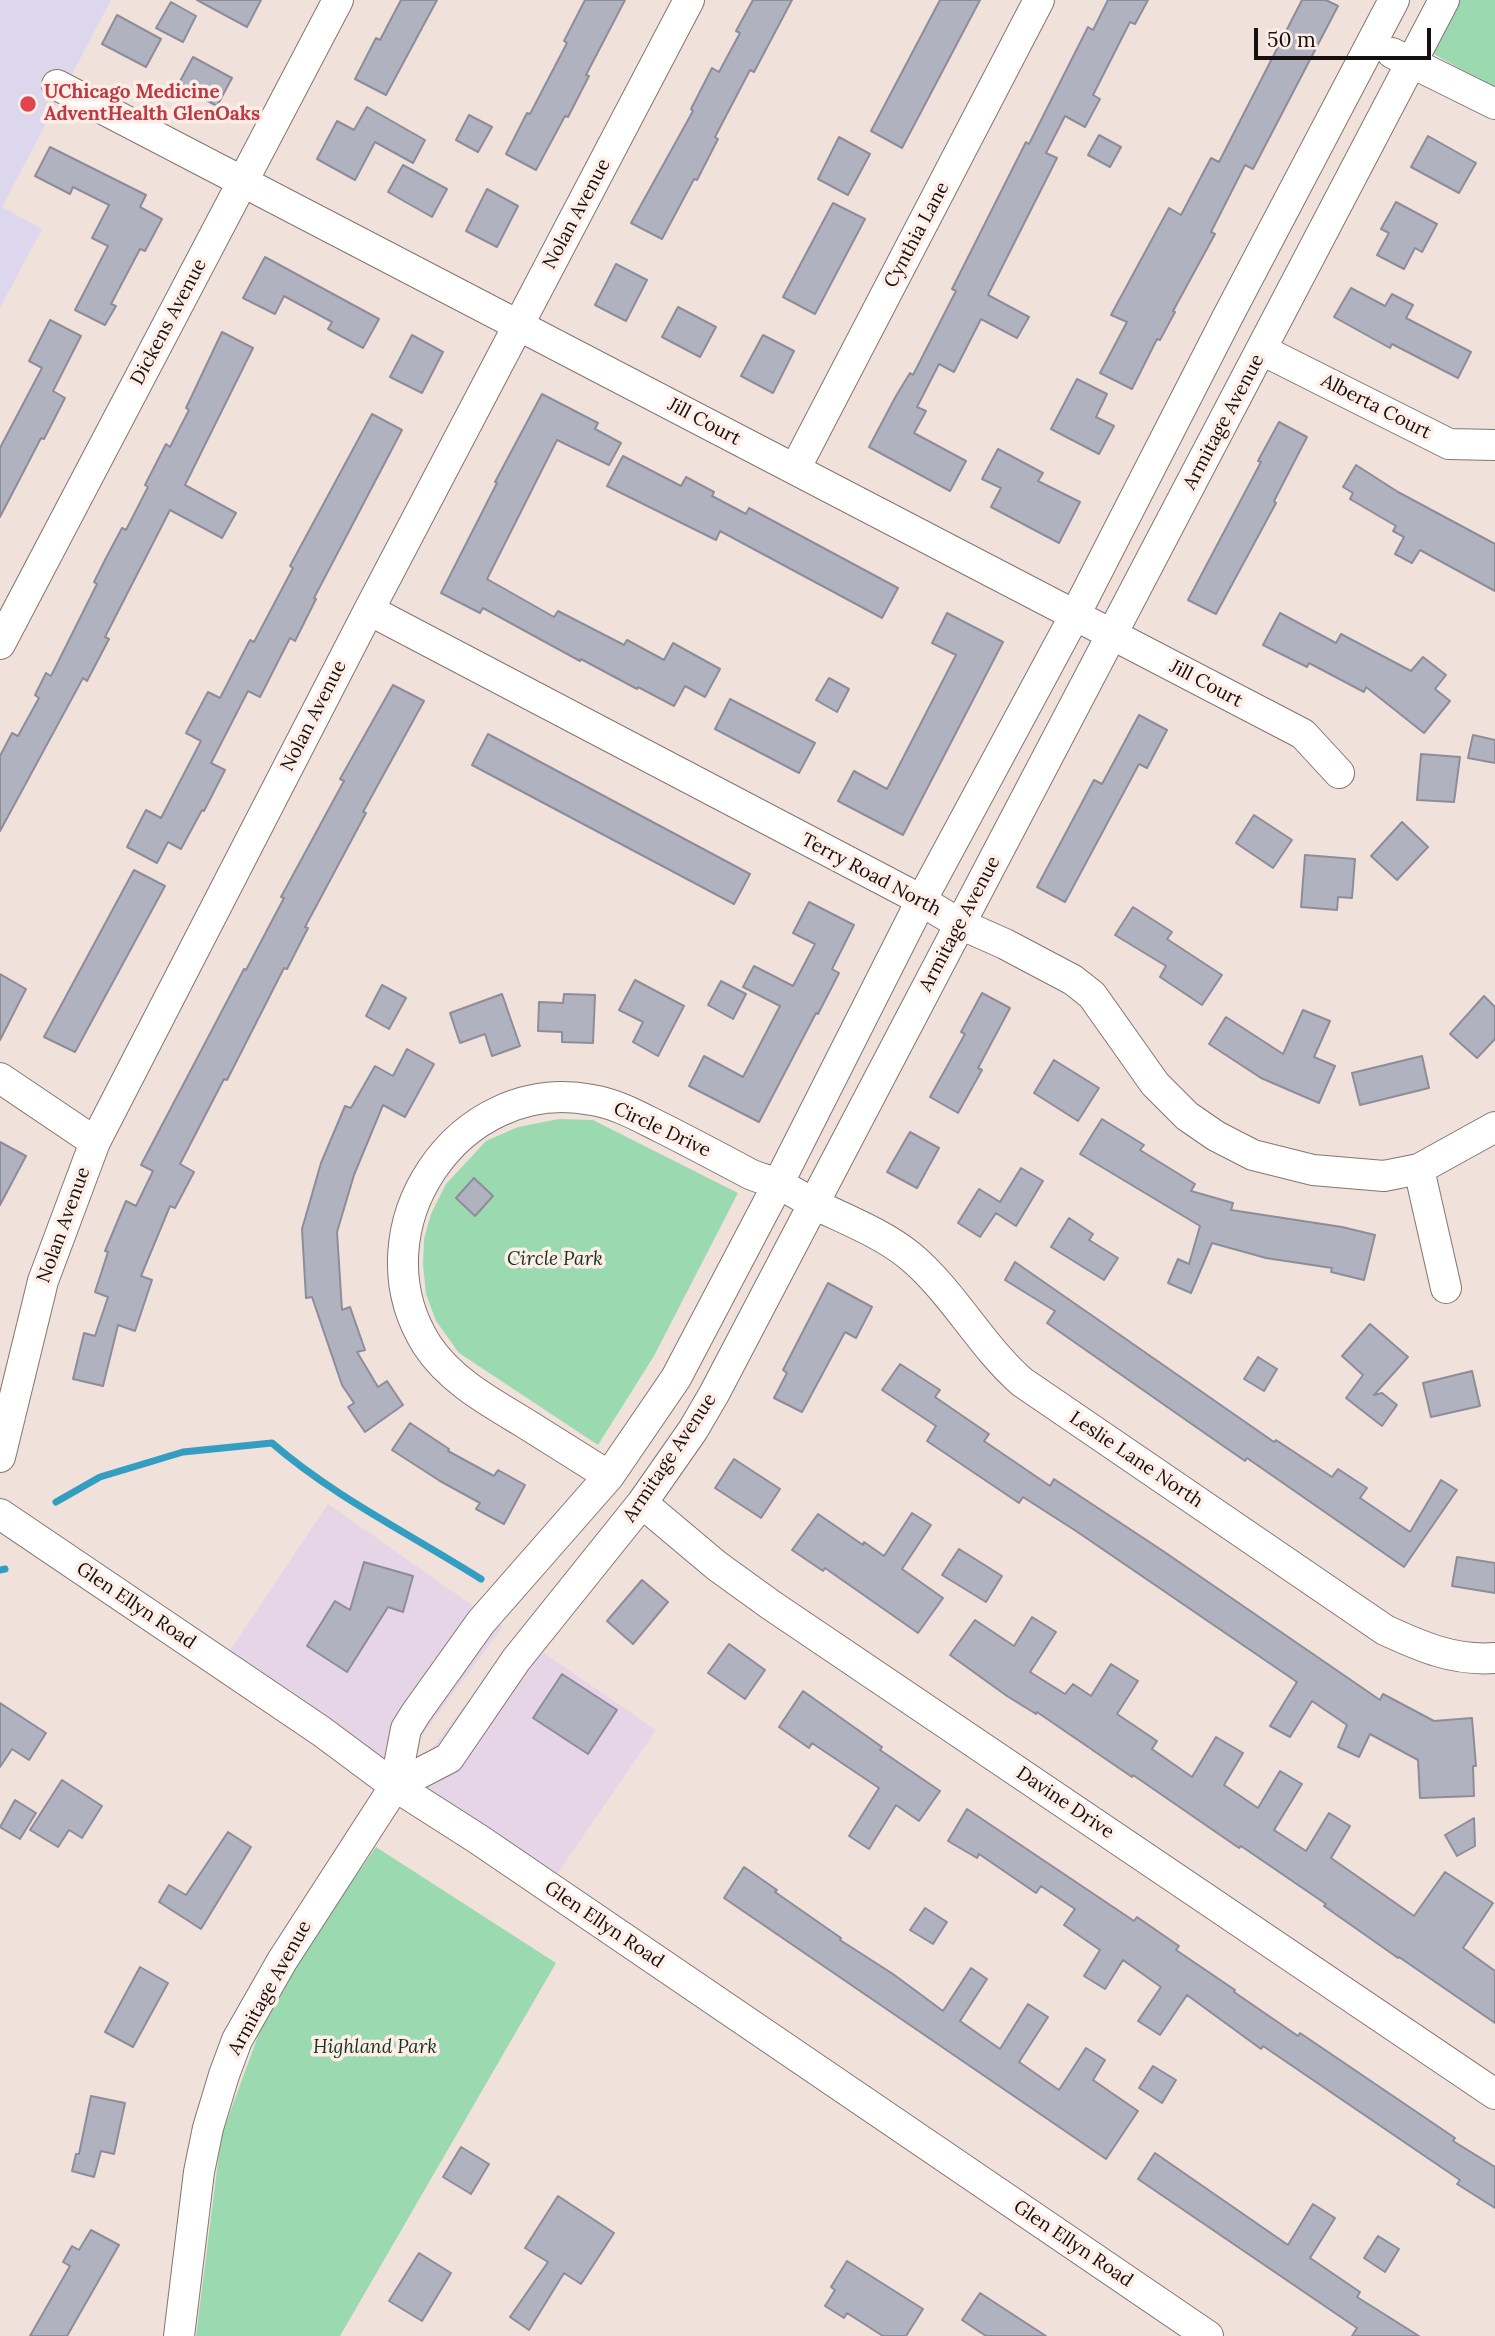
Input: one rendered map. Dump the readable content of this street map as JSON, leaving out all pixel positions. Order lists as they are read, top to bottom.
{
  "streets": {
    "street": [
      "Nolan Avenue",
      "Cynthia Lane",
      "Dickens Avenue",
      "Alberta Court",
      "Jill Court",
      "Armitage Avenue",
      "Terry Road North",
      "Circle Drive",
      "Leslie Lane North",
      "Glen Ellyn Road",
      "Davine Drive"
    ]
  },
  "crossings": [
    ["Nolan Avenue", "Jill Court"],
    ["Nolan Avenue", "Terry Road North"],
    ["Cynthia Lane", "Jill Court"],
    ["Dickens Avenue", "Jill Court"],
    ["Alberta Court", "Armitage Avenue"],
    ["Jill Court", "Armitage Avenue"],
    ["Armitage Avenue", "Terry Road North"],
    ["Armitage Avenue", "Circle Drive"],
    ["Armitage Avenue", "Leslie Lane North"],
    ["Armitage Avenue", "Glen Ellyn Road"],
    ["Armitage Avenue", "Davine Drive"],
    ["Circle Drive", "Leslie Lane North"]
  ],
  "parks": ["Circle Park", "Highland Park"],
  "places": ["UChicago Medicine AdventHealth GlenOaks"],
  "scale_bar": "50 m"
}
